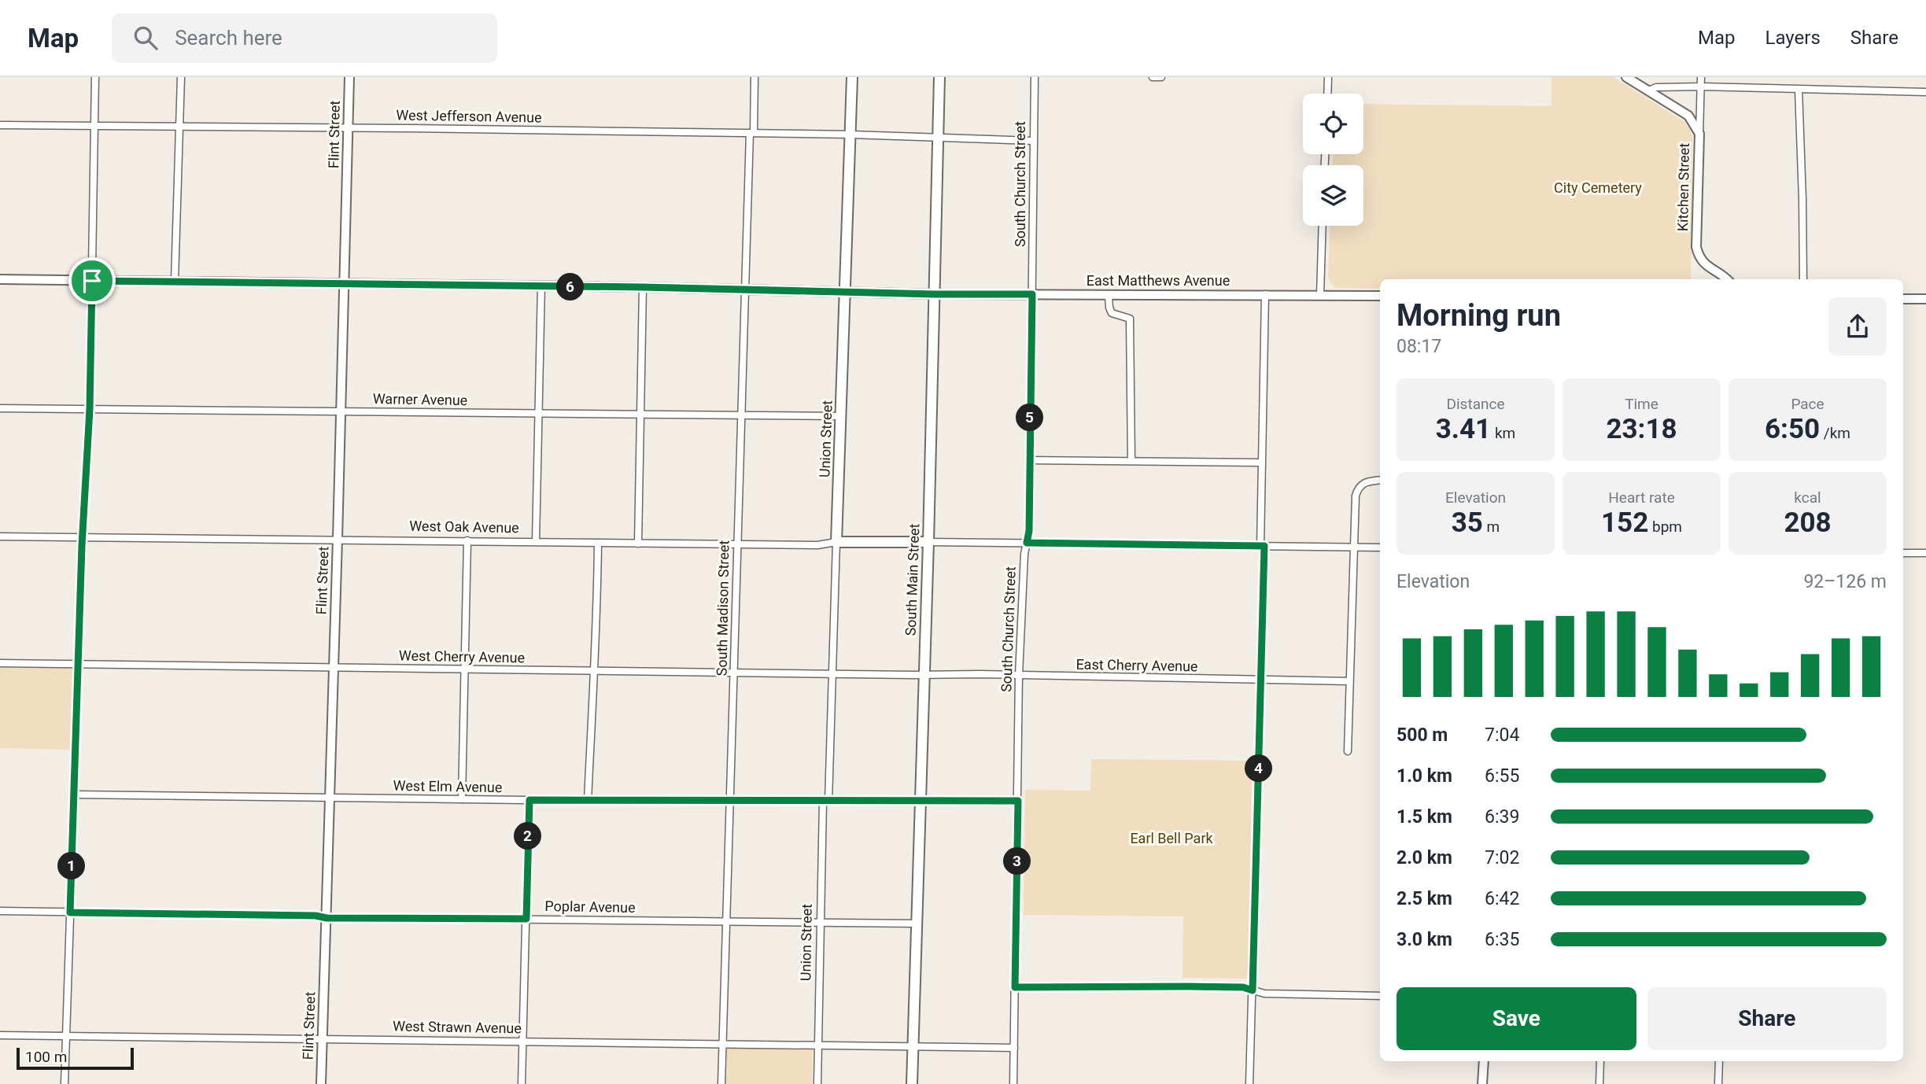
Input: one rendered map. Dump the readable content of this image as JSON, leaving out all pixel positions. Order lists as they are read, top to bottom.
{
  "streets": {
    "main road": ["Union Street", "West Oak Avenue", "South Main Street"],
    "street": [
      "West Jefferson Avenue",
      "Flint Street",
      "South Church Street",
      "Kitchen Street",
      "East Matthews Avenue",
      "Warner Avenue",
      "South Madison Street",
      "West Cherry Avenue",
      "East Cherry Avenue",
      "West Elm Avenue",
      "Poplar Avenue",
      "West Strawn Avenue"
    ]
  },
  "crossings": [
    ["West Jefferson Avenue", "Flint Street"],
    ["West Jefferson Avenue", "South Church Street"],
    ["West Jefferson Avenue", "Union Street"],
    ["West Jefferson Avenue", "South Main Street"],
    ["West Jefferson Avenue", "South Madison Street"],
    ["Flint Street", "East Matthews Avenue"],
    ["Flint Street", "Warner Avenue"],
    ["Flint Street", "West Oak Avenue"],
    ["Flint Street", "West Cherry Avenue"],
    ["Flint Street", "West Elm Avenue"],
    ["Flint Street", "Poplar Avenue"],
    ["Flint Street", "West Strawn Avenue"],
    ["South Church Street", "East Matthews Avenue"],
    ["South Church Street", "East Cherry Avenue"],
    ["South Church Street", "West Elm Avenue"],
    ["South Church Street", "West Strawn Avenue"],
    ["East Matthews Avenue", "Union Street"],
    ["East Matthews Avenue", "South Main Street"],
    ["East Matthews Avenue", "South Madison Street"],
    ["Warner Avenue", "Union Street"],
    ["Warner Avenue", "South Madison Street"],
    ["Union Street", "West Oak Avenue"],
    ["Union Street", "West Cherry Avenue"],
    ["Union Street", "West Elm Avenue"],
    ["Union Street", "Poplar Avenue"],
    ["Union Street", "West Strawn Avenue"],
    ["West Oak Avenue", "South Main Street"],
    ["West Oak Avenue", "South Madison Street"],
    ["South Main Street", "West Cherry Avenue"],
    ["South Main Street", "East Cherry Avenue"],
    ["South Main Street", "West Elm Avenue"],
    ["South Main Street", "Poplar Avenue"],
    ["South Main Street", "West Strawn Avenue"],
    ["South Madison Street", "West Cherry Avenue"],
    ["South Madison Street", "West Elm Avenue"],
    ["South Madison Street", "Poplar Avenue"],
    ["South Madison Street", "West Strawn Avenue"],
    ["West Cherry Avenue", "East Cherry Avenue"]
  ],
  "parks": ["City Cemetery", "Earl Bell Park"],
  "scale_bar": "100 m",
  "page": {
    "header": "Map",
    "search": "Search here",
    "nav": ["Map", "Layers", "Share"],
    "pins": [
      "6",
      "5",
      "4",
      "2",
      "3",
      "1"
    ],
    "heading": ["Morning run", "08:17"],
    "stats": [
      ["Distance", "3.41 km"],
      ["Time", "23:18"],
      ["Pace", "6:50 /km"],
      ["Elevation", "35 m"],
      ["Heart rate", "152 bpm"],
      ["kcal", "208"]
    ],
    "chart": ["Elevation", "92–126 m"],
    "list": [
      {
        "name": "500 m",
        "note": "7:04"
      },
      {
        "name": "1.0 km",
        "note": "6:55"
      },
      {
        "name": "1.5 km",
        "note": "6:39"
      },
      {
        "name": "2.0 km",
        "note": "7:02"
      },
      {
        "name": "2.5 km",
        "note": "6:42"
      },
      {
        "name": "3.0 km",
        "note": "6:35"
      }
    ],
    "buttons": ["Save", "Share"],
    "scale": "100 m"
  }
}
